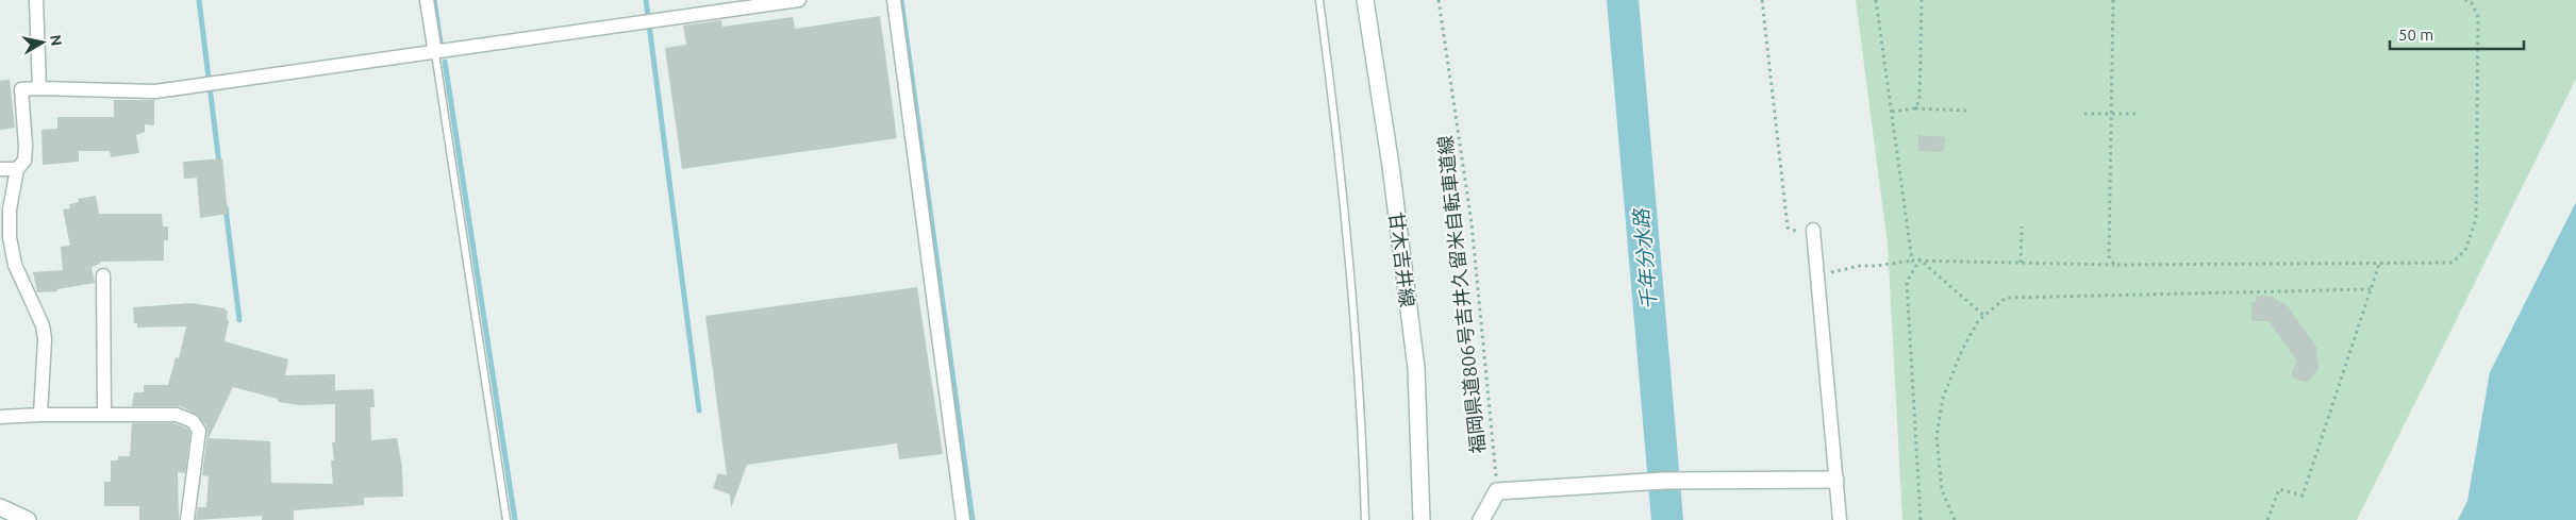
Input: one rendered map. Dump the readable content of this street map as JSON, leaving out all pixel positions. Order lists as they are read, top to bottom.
{
  "streets": {
    "main road": ["甘木吉井線"],
    "path": ["福岡県道806号吉井久留米自転車道線"]
  },
  "water": ["千年分水路"],
  "scale_bar": "50 m",
  "north": "right"
}
